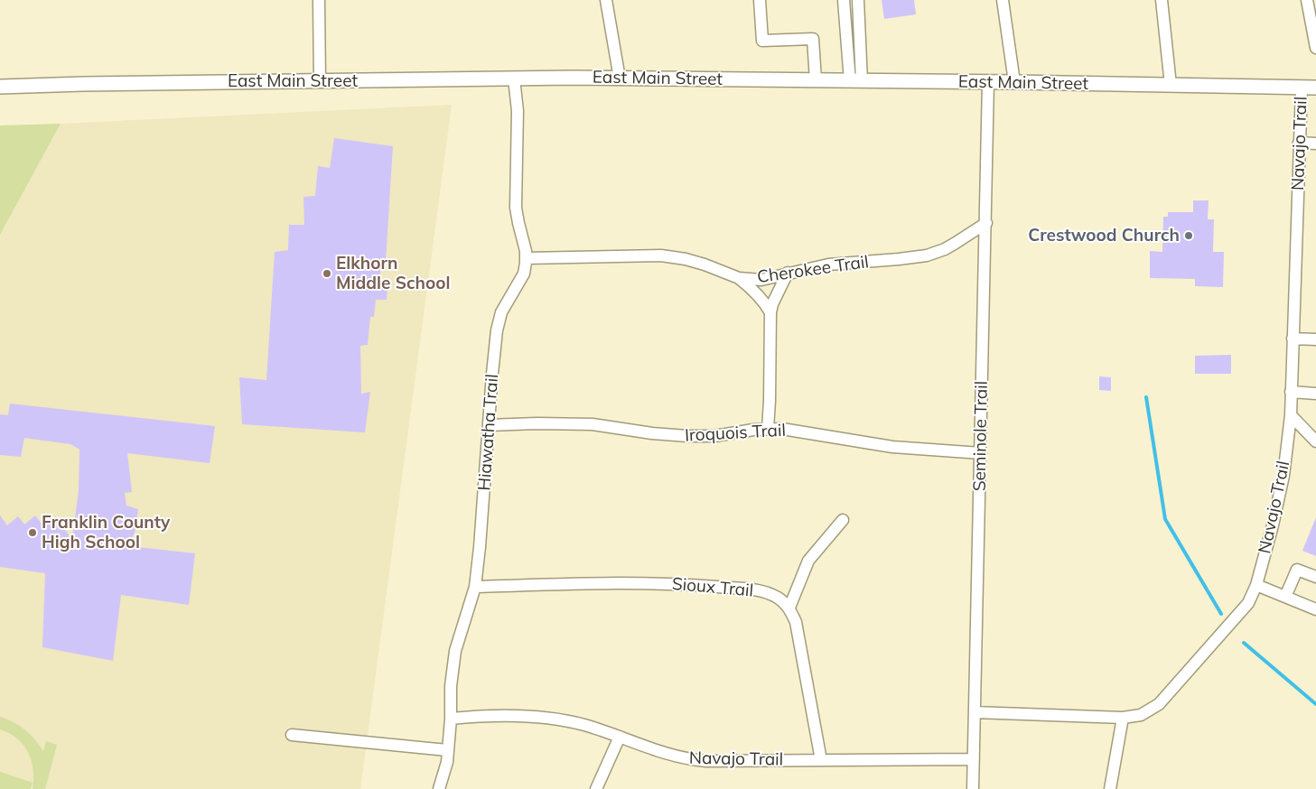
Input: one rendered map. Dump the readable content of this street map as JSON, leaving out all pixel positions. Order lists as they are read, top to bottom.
{
  "streets": {
    "main road": ["East Main Street"],
    "street": [
      "Navajo Trail",
      "Cherokee Trail",
      "Hiawatha Trail",
      "Iroquois Trail",
      "Seminole Trail",
      "Sioux Trail"
    ]
  },
  "crossings": [
    ["East Main Street", "Navajo Trail"],
    ["East Main Street", "Hiawatha Trail"],
    ["East Main Street", "Seminole Trail"],
    ["Navajo Trail", "Hiawatha Trail"],
    ["Navajo Trail", "Seminole Trail"],
    ["Cherokee Trail", "Hiawatha Trail"],
    ["Cherokee Trail", "Seminole Trail"],
    ["Hiawatha Trail", "Iroquois Trail"],
    ["Hiawatha Trail", "Sioux Trail"],
    ["Iroquois Trail", "Seminole Trail"]
  ],
  "places": ["Crestwood Church", "Elkhorn Middle School", "Franklin County High School"]
}
